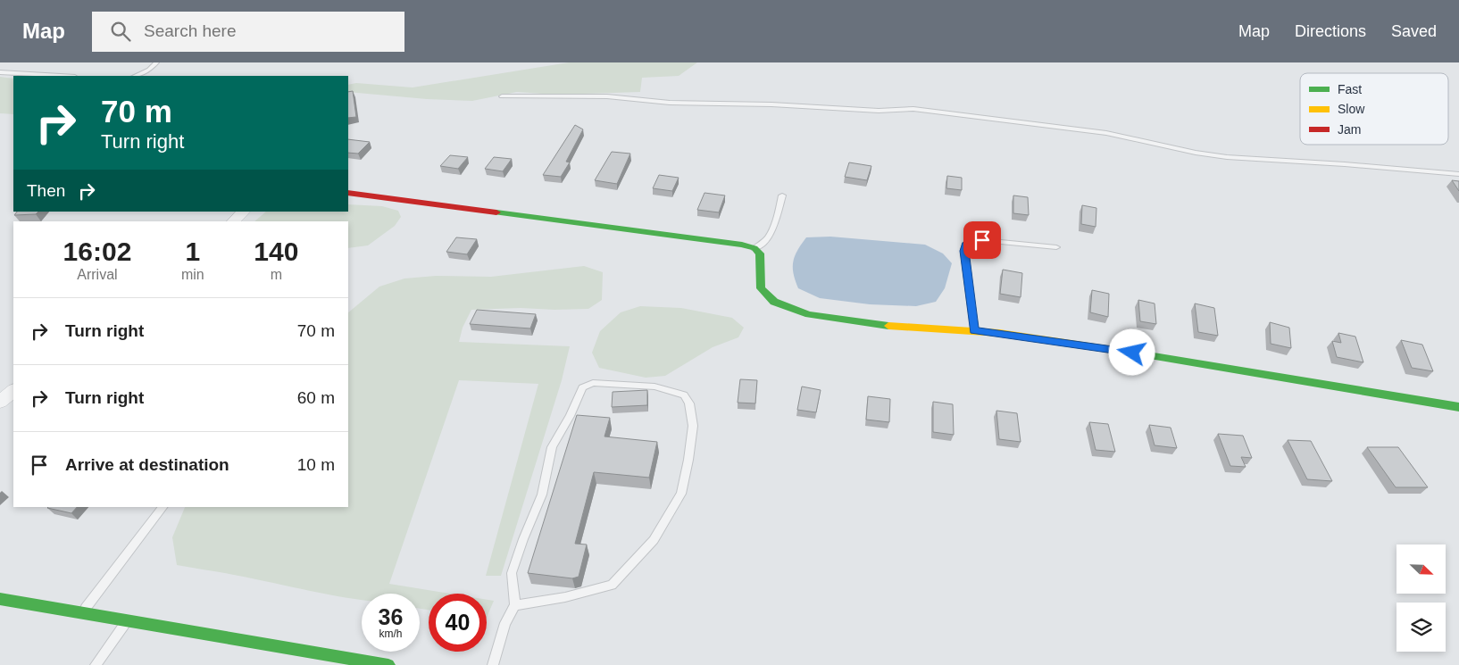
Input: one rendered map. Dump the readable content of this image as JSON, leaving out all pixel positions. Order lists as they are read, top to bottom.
{
  "legend": ["Fast", "Slow", "Jam"],
  "north": "bottom right",
  "page": {
    "header": "Map",
    "search": "Search here",
    "nav": ["Map", "Directions", "Saved"],
    "turn": ["70 m", "Turn right"],
    "then": "Then",
    "eta": [
      "16:02",
      "Arrival",
      "1",
      "min",
      "140",
      "m"
    ],
    "list": [
      {
        "name": "Turn right",
        "value": "70 m"
      },
      {
        "name": "Turn right",
        "value": "60 m"
      },
      {
        "name": "Arrive at destination",
        "value": "10 m"
      }
    ],
    "speed": "36 km/h",
    "limit": "40"
  }
}
